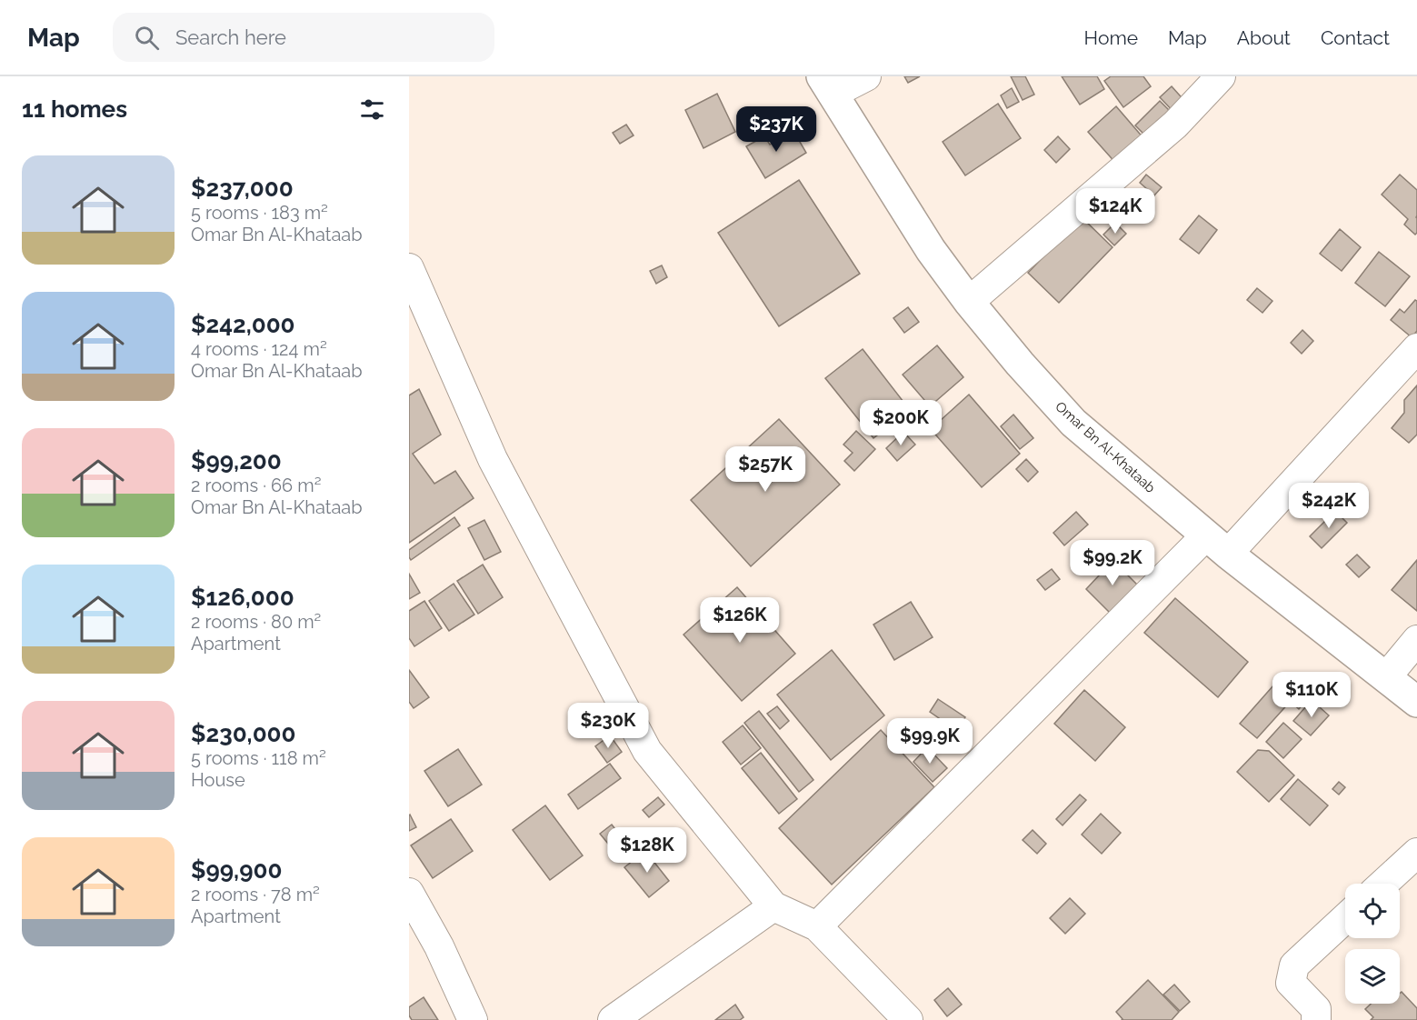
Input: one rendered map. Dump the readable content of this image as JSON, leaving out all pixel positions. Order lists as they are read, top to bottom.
{
  "streets": {
    "main road": ["Omar Bn Al-Khataab"]
  },
  "page": {
    "header": "Map",
    "search": "Search here",
    "nav": [
      "Home",
      "Map",
      "About",
      "Contact"
    ],
    "heading": "11 homes",
    "price": [
      "$237K",
      "$124K",
      "$200K",
      "$257K",
      "$242K",
      "$99.2K",
      "$126K",
      "$110K",
      "$230K",
      "$99.9K",
      "$128K"
    ],
    "list": [
      {
        "name": "$237,000",
        "note": "5 rooms · 183 m² · Omar Bn Al-Khataab"
      },
      {
        "name": "$242,000",
        "note": "4 rooms · 124 m² · Omar Bn Al-Khataab"
      },
      {
        "name": "$99,200",
        "note": "2 rooms · 66 m² · Omar Bn Al-Khataab"
      },
      {
        "name": "$126,000",
        "note": "2 rooms · 80 m² · Apartment"
      },
      {
        "name": "$230,000",
        "note": "5 rooms · 118 m² · House"
      },
      {
        "name": "$99,900",
        "note": "2 rooms · 78 m² · Apartment"
      }
    ]
  }
}
